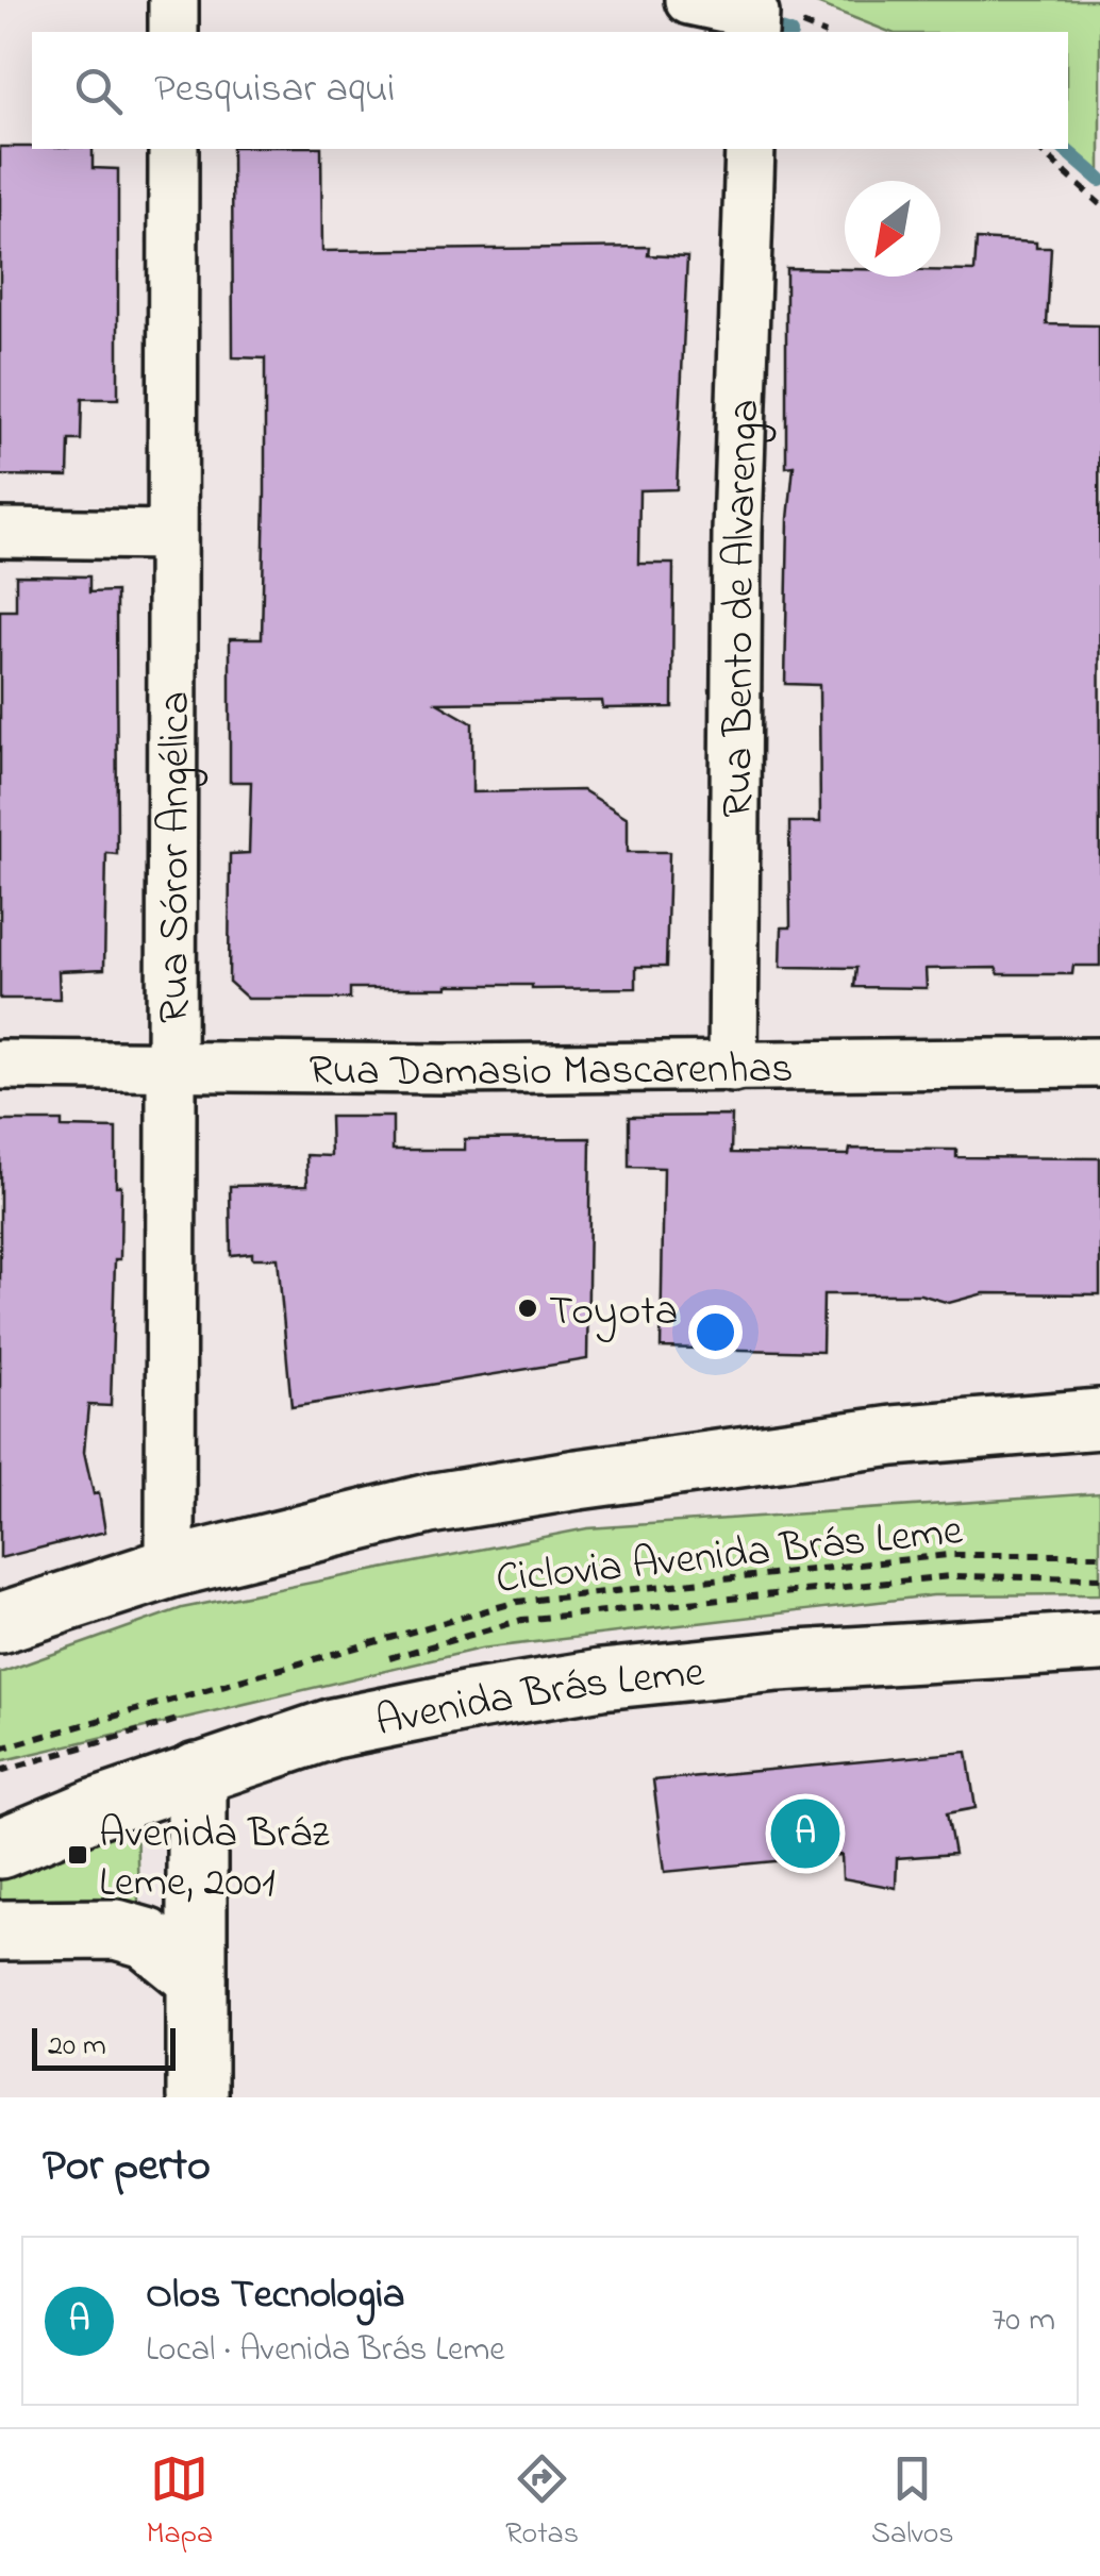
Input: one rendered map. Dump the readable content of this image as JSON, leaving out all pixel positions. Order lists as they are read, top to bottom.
{
  "streets": {
    "main road": ["Avenida Brás Leme"],
    "street": ["Rua Bento de Alvarenga", "Rua Sóror Angélica", "Rua Damasio Mascarenhas"],
    "path": ["Ciclovia Avenida Brás Leme"]
  },
  "crossings": [
    ["Rua Bento de Alvarenga", "Rua Damasio Mascarenhas"],
    ["Rua Sóror Angélica", "Rua Damasio Mascarenhas"]
  ],
  "places": {
    "other": ["Toyota"],
    "transit": ["Avenida Bráz Leme, 2001"]
  },
  "scale_bar": "20 m",
  "north": "bottom left",
  "page": {
    "search": "Pesquisar aqui",
    "pins": "A",
    "scale": "20 m",
    "heading": "Por perto",
    "list": [
      {
        "mark": "A",
        "name": "Olos Tecnologia",
        "note": "Local · Avenida Brás Leme",
        "value": "70 m"
      }
    ],
    "nav": ["Mapa", "Rotas", "Salvos"]
  }
}
